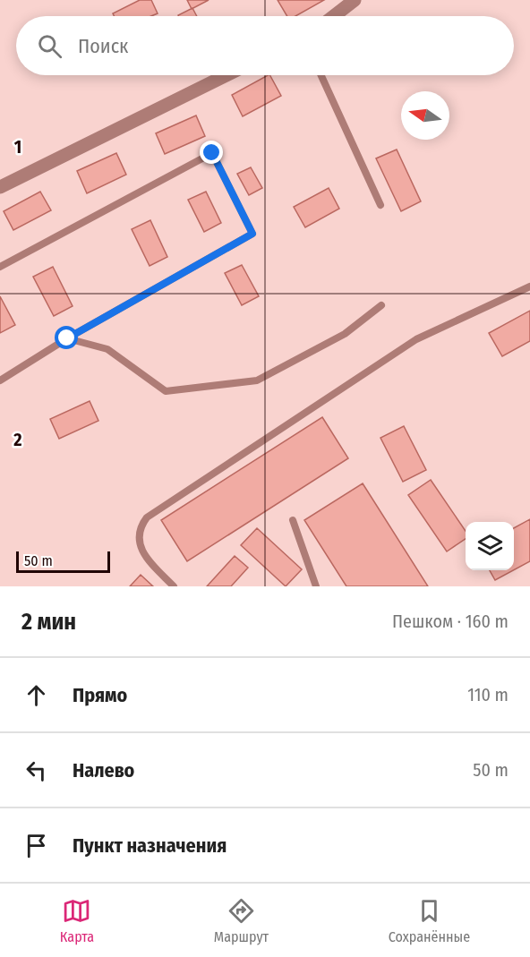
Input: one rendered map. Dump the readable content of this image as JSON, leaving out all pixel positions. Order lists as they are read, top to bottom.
{
  "scale_bar": "50 m",
  "north": "left",
  "page": {
    "search": "Поиск",
    "scale": "50 m",
    "heading": ["2 мин", "Пешком · 160 m"],
    "list": [
      ["Прямо", "110 m"],
      ["Налево", "50 m"],
      "Пункт назначения"
    ],
    "nav": ["Карта", "Маршрут", "Сохранённые"]
  },
  "grid": {
    "rows": ["1", "2"]
  }
}
